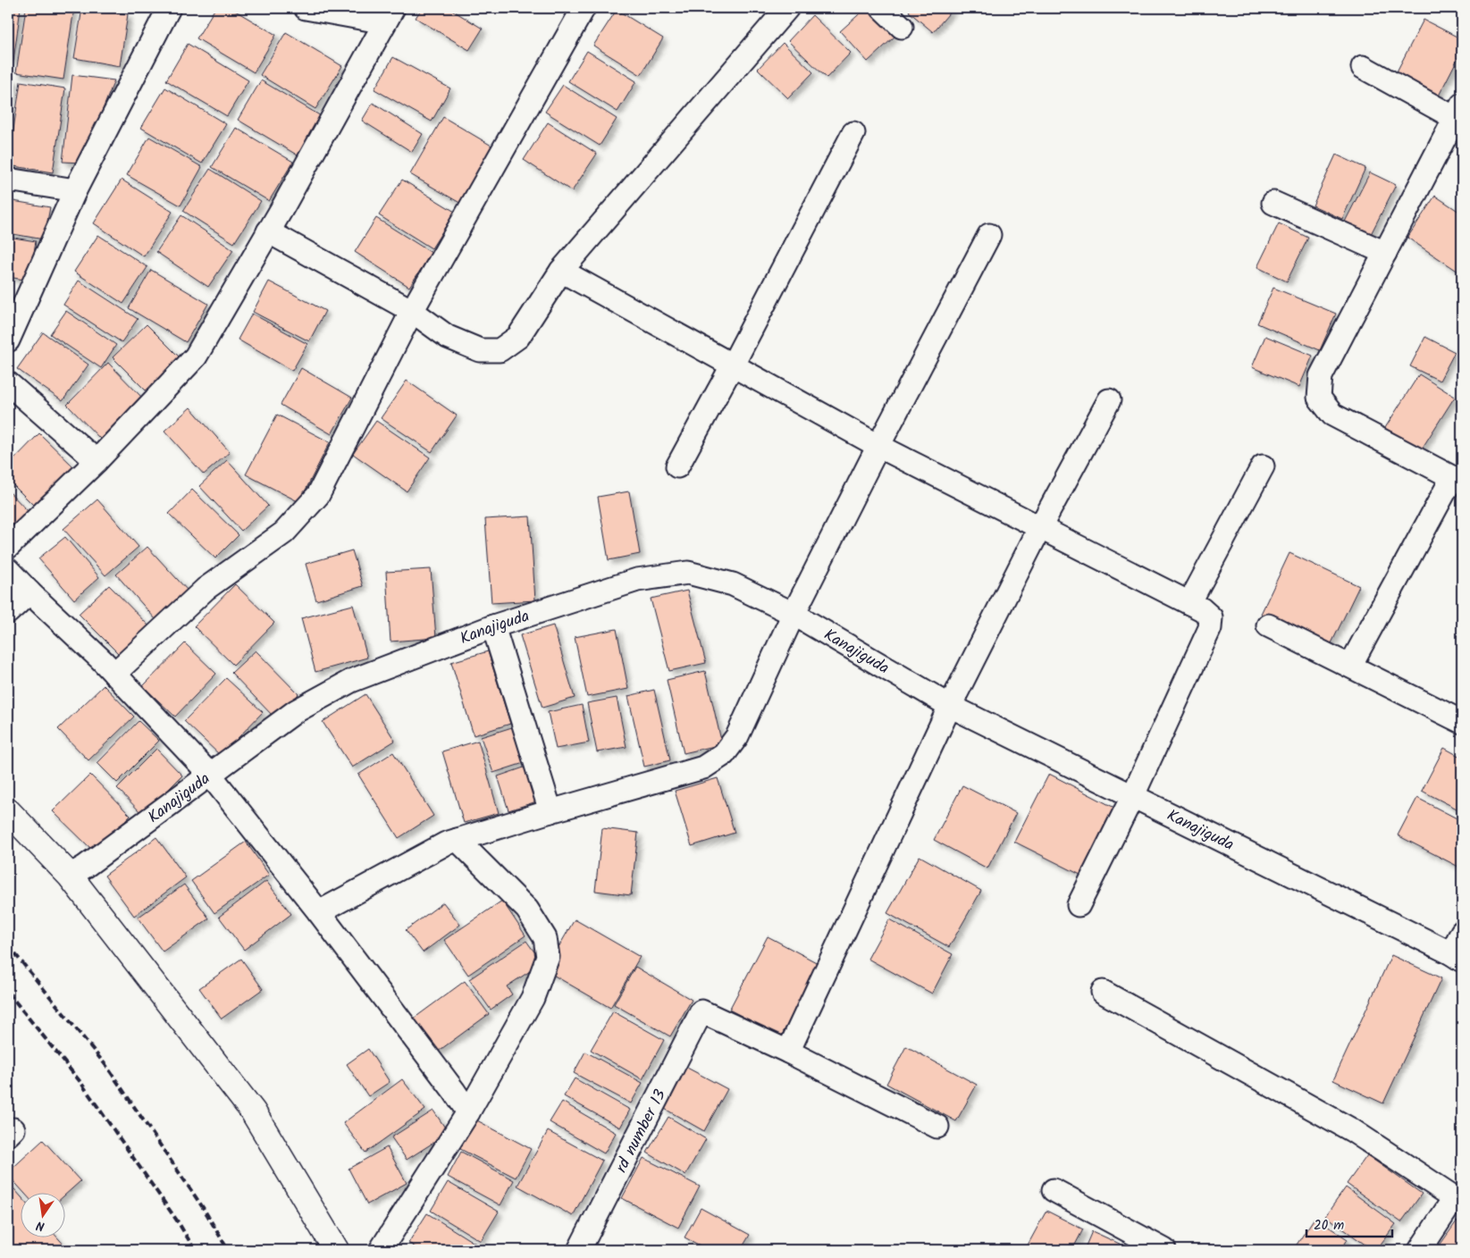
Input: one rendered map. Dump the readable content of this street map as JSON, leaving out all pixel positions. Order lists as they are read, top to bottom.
{
  "streets": {
    "street": ["Kanajiguda", "rd number 13"]
  },
  "scale_bar": "20 m",
  "north": "bottom"
}
